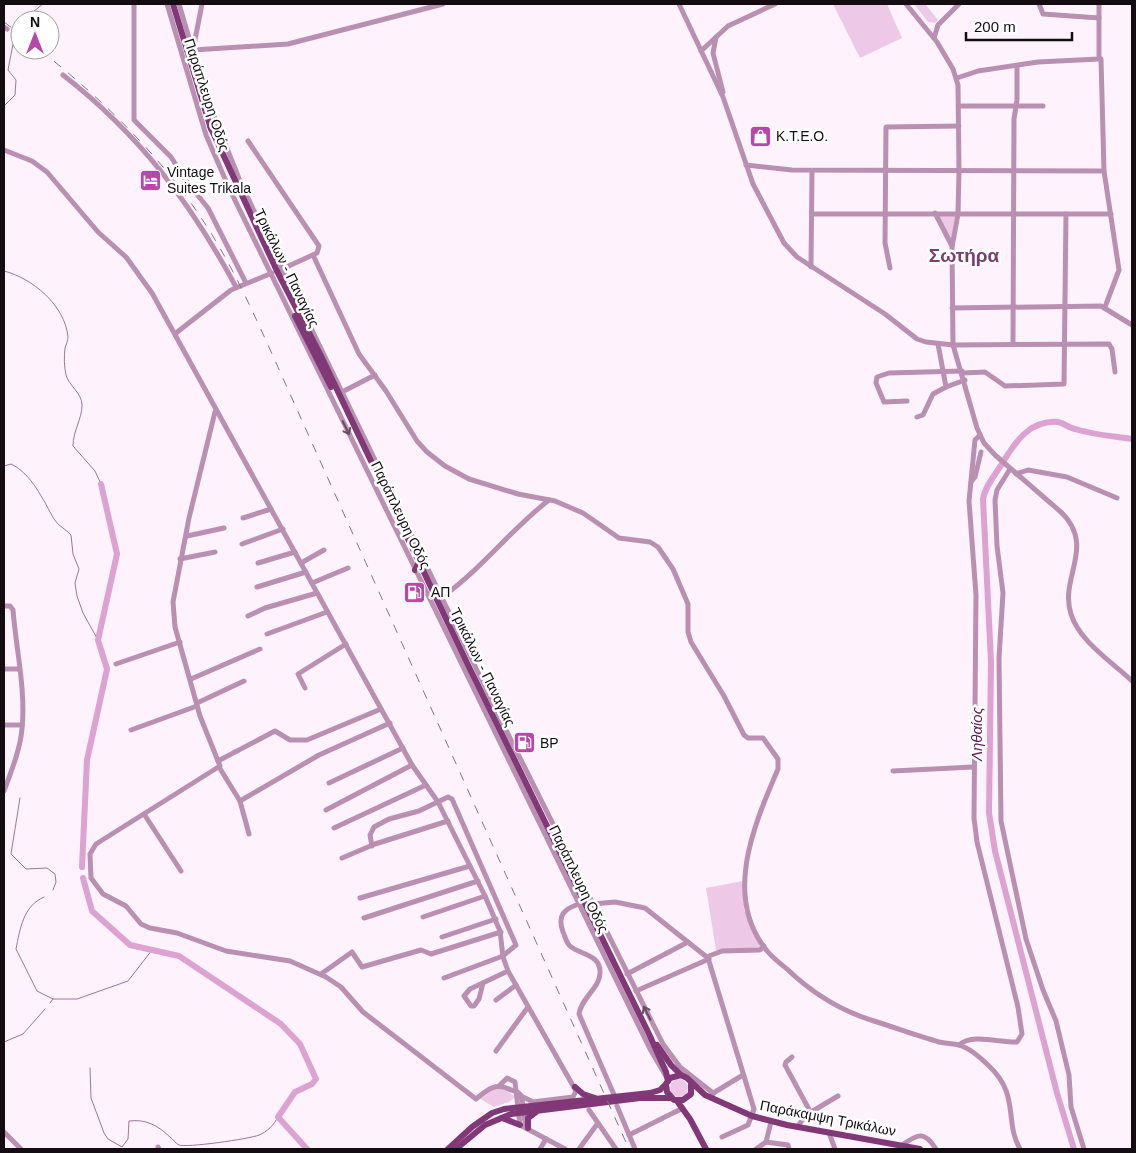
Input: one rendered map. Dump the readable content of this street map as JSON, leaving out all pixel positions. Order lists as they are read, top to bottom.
{
  "streets": {
    "main road": ["Τρικάλων - Παναγίας", "Παράκαμψη Τρικάλων"],
    "street": ["Παράπλευρη Οδός"]
  },
  "crossings": [
    ["Παράπλευρη Οδός", "Τρικάλων - Παναγίας"],
    ["Παράπλευρη Οδός", "Παράκαμψη Τρικάλων"],
    ["Τρικάλων - Παναγίας", "Παράκαμψη Τρικάλων"]
  ],
  "districts": ["Σωτήρα"],
  "water": ["Ληθαίος"],
  "places": {
    "shop": ["Κ.Τ.Ε.Ο."],
    "hotel": ["Vintage Suites Trikala"],
    "fuel station": ["ΑΠ", "BP"]
  },
  "scale_bar": "200 m",
  "north": "top"
}
